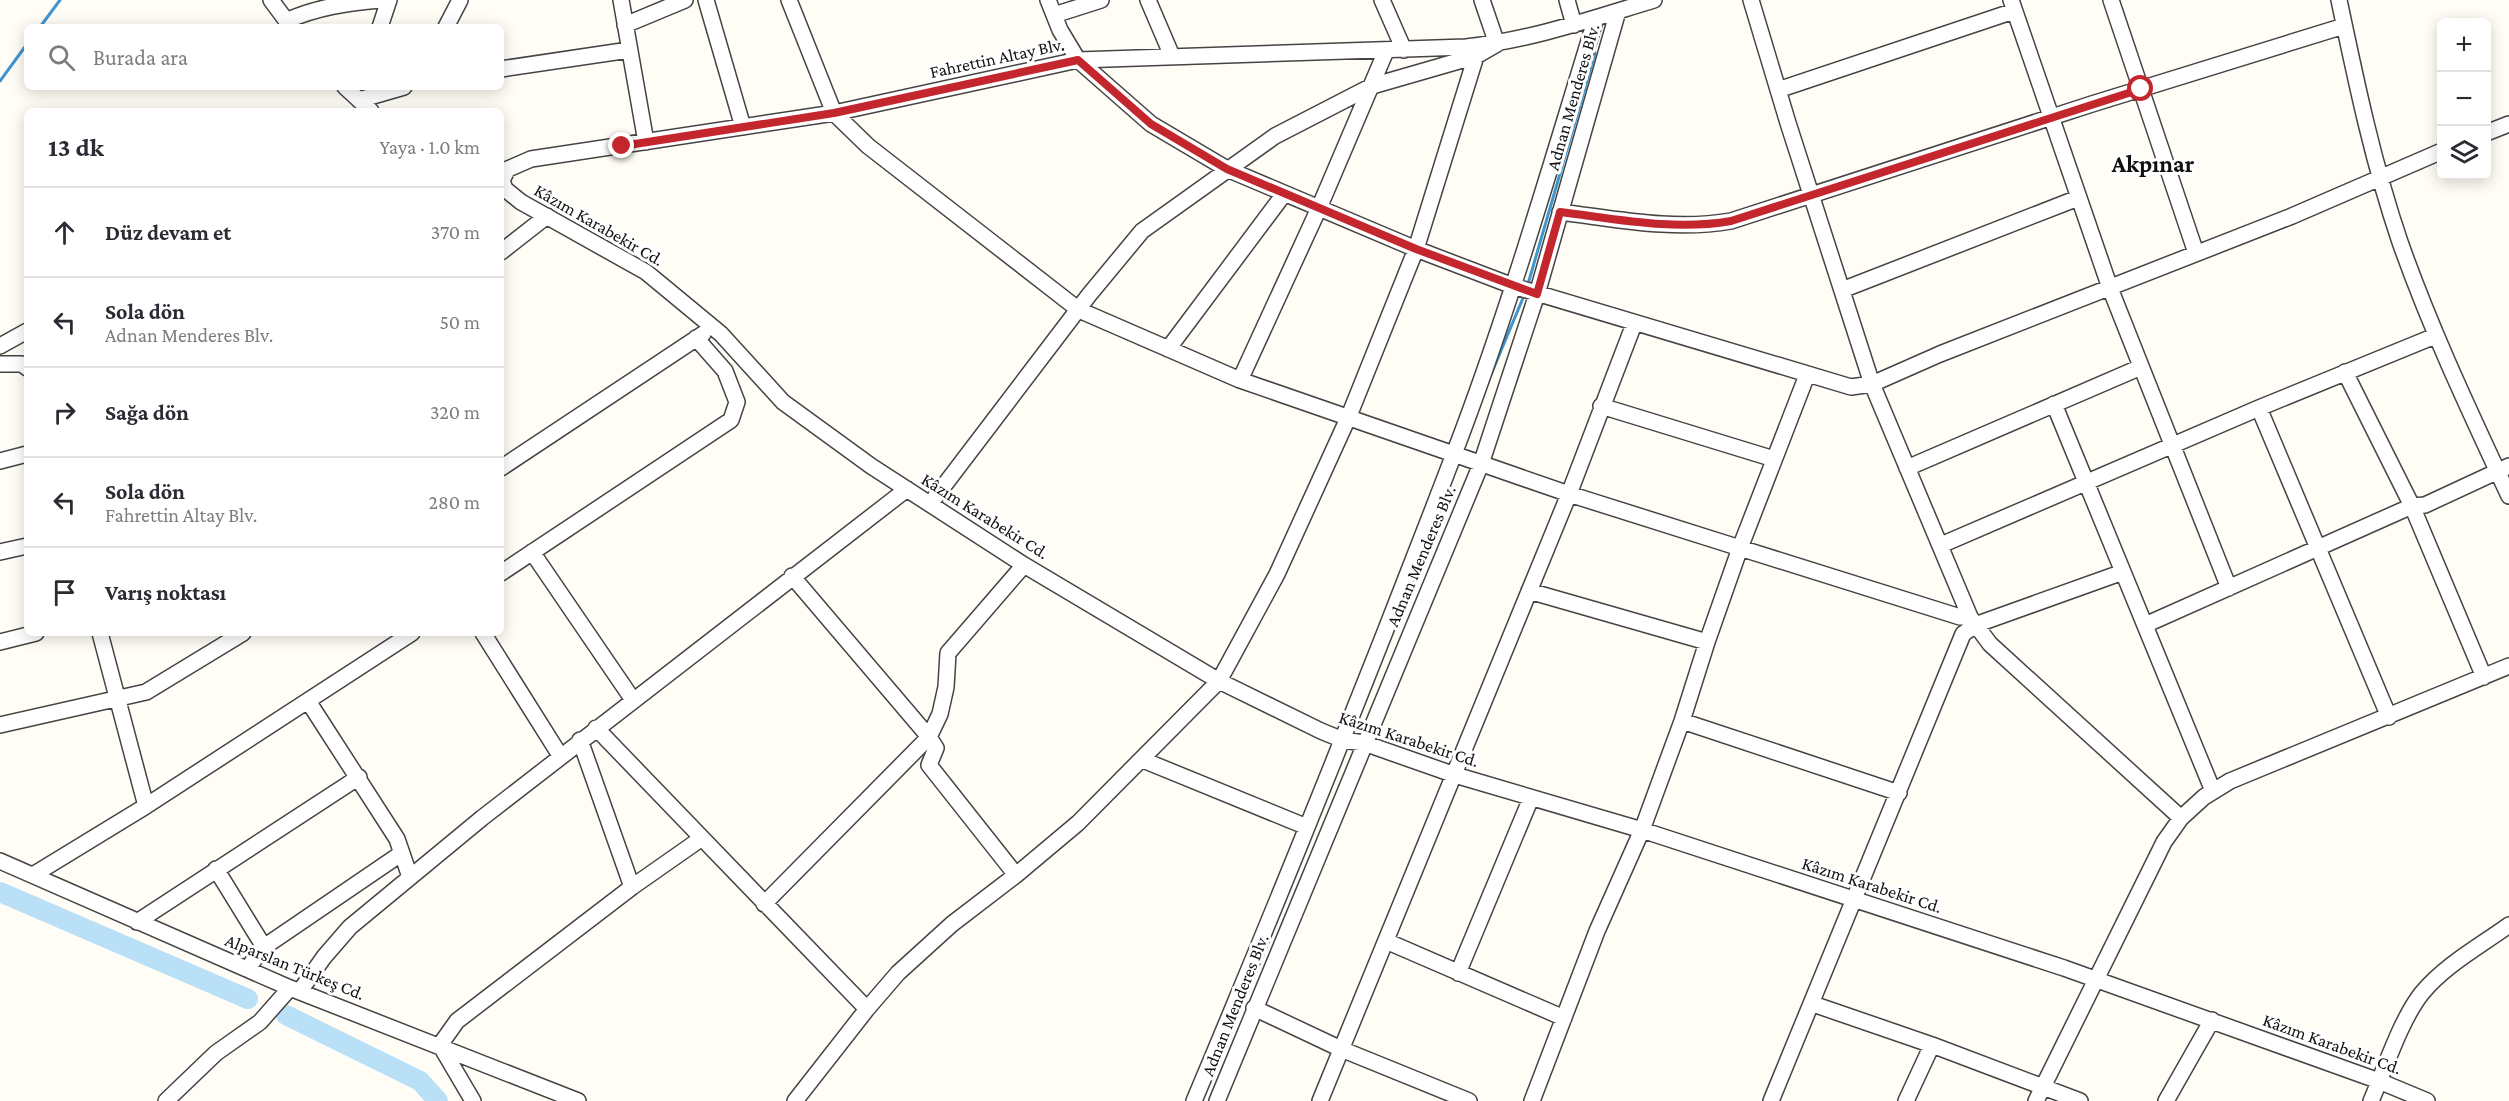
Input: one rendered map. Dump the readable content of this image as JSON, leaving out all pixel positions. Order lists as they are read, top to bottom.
{
  "streets": {
    "street": [
      "Fahrettin Altay Blv.",
      "Adnan Menderes Blv.",
      "Kâzım Karabekir Cd.",
      "Alparslan Türkeş Cd."
    ]
  },
  "crossings": [
    ["Fahrettin Altay Blv.", "Adnan Menderes Blv."],
    ["Adnan Menderes Blv.", "Kâzım Karabekir Cd."]
  ],
  "districts": ["Akpınar"],
  "page": {
    "map_buttons": ["+", "−"],
    "search": "Burada ara",
    "heading": ["13 dk", "Yaya · 1.0 km"],
    "list": [
      ["Düz devam et", "370 m"],
      ["Sola dön", "Adnan Menderes Blv.", "50 m"],
      ["Sağa dön", "320 m"],
      ["Sola dön", "Fahrettin Altay Blv.", "280 m"],
      "Varış noktası"
    ]
  }
}
